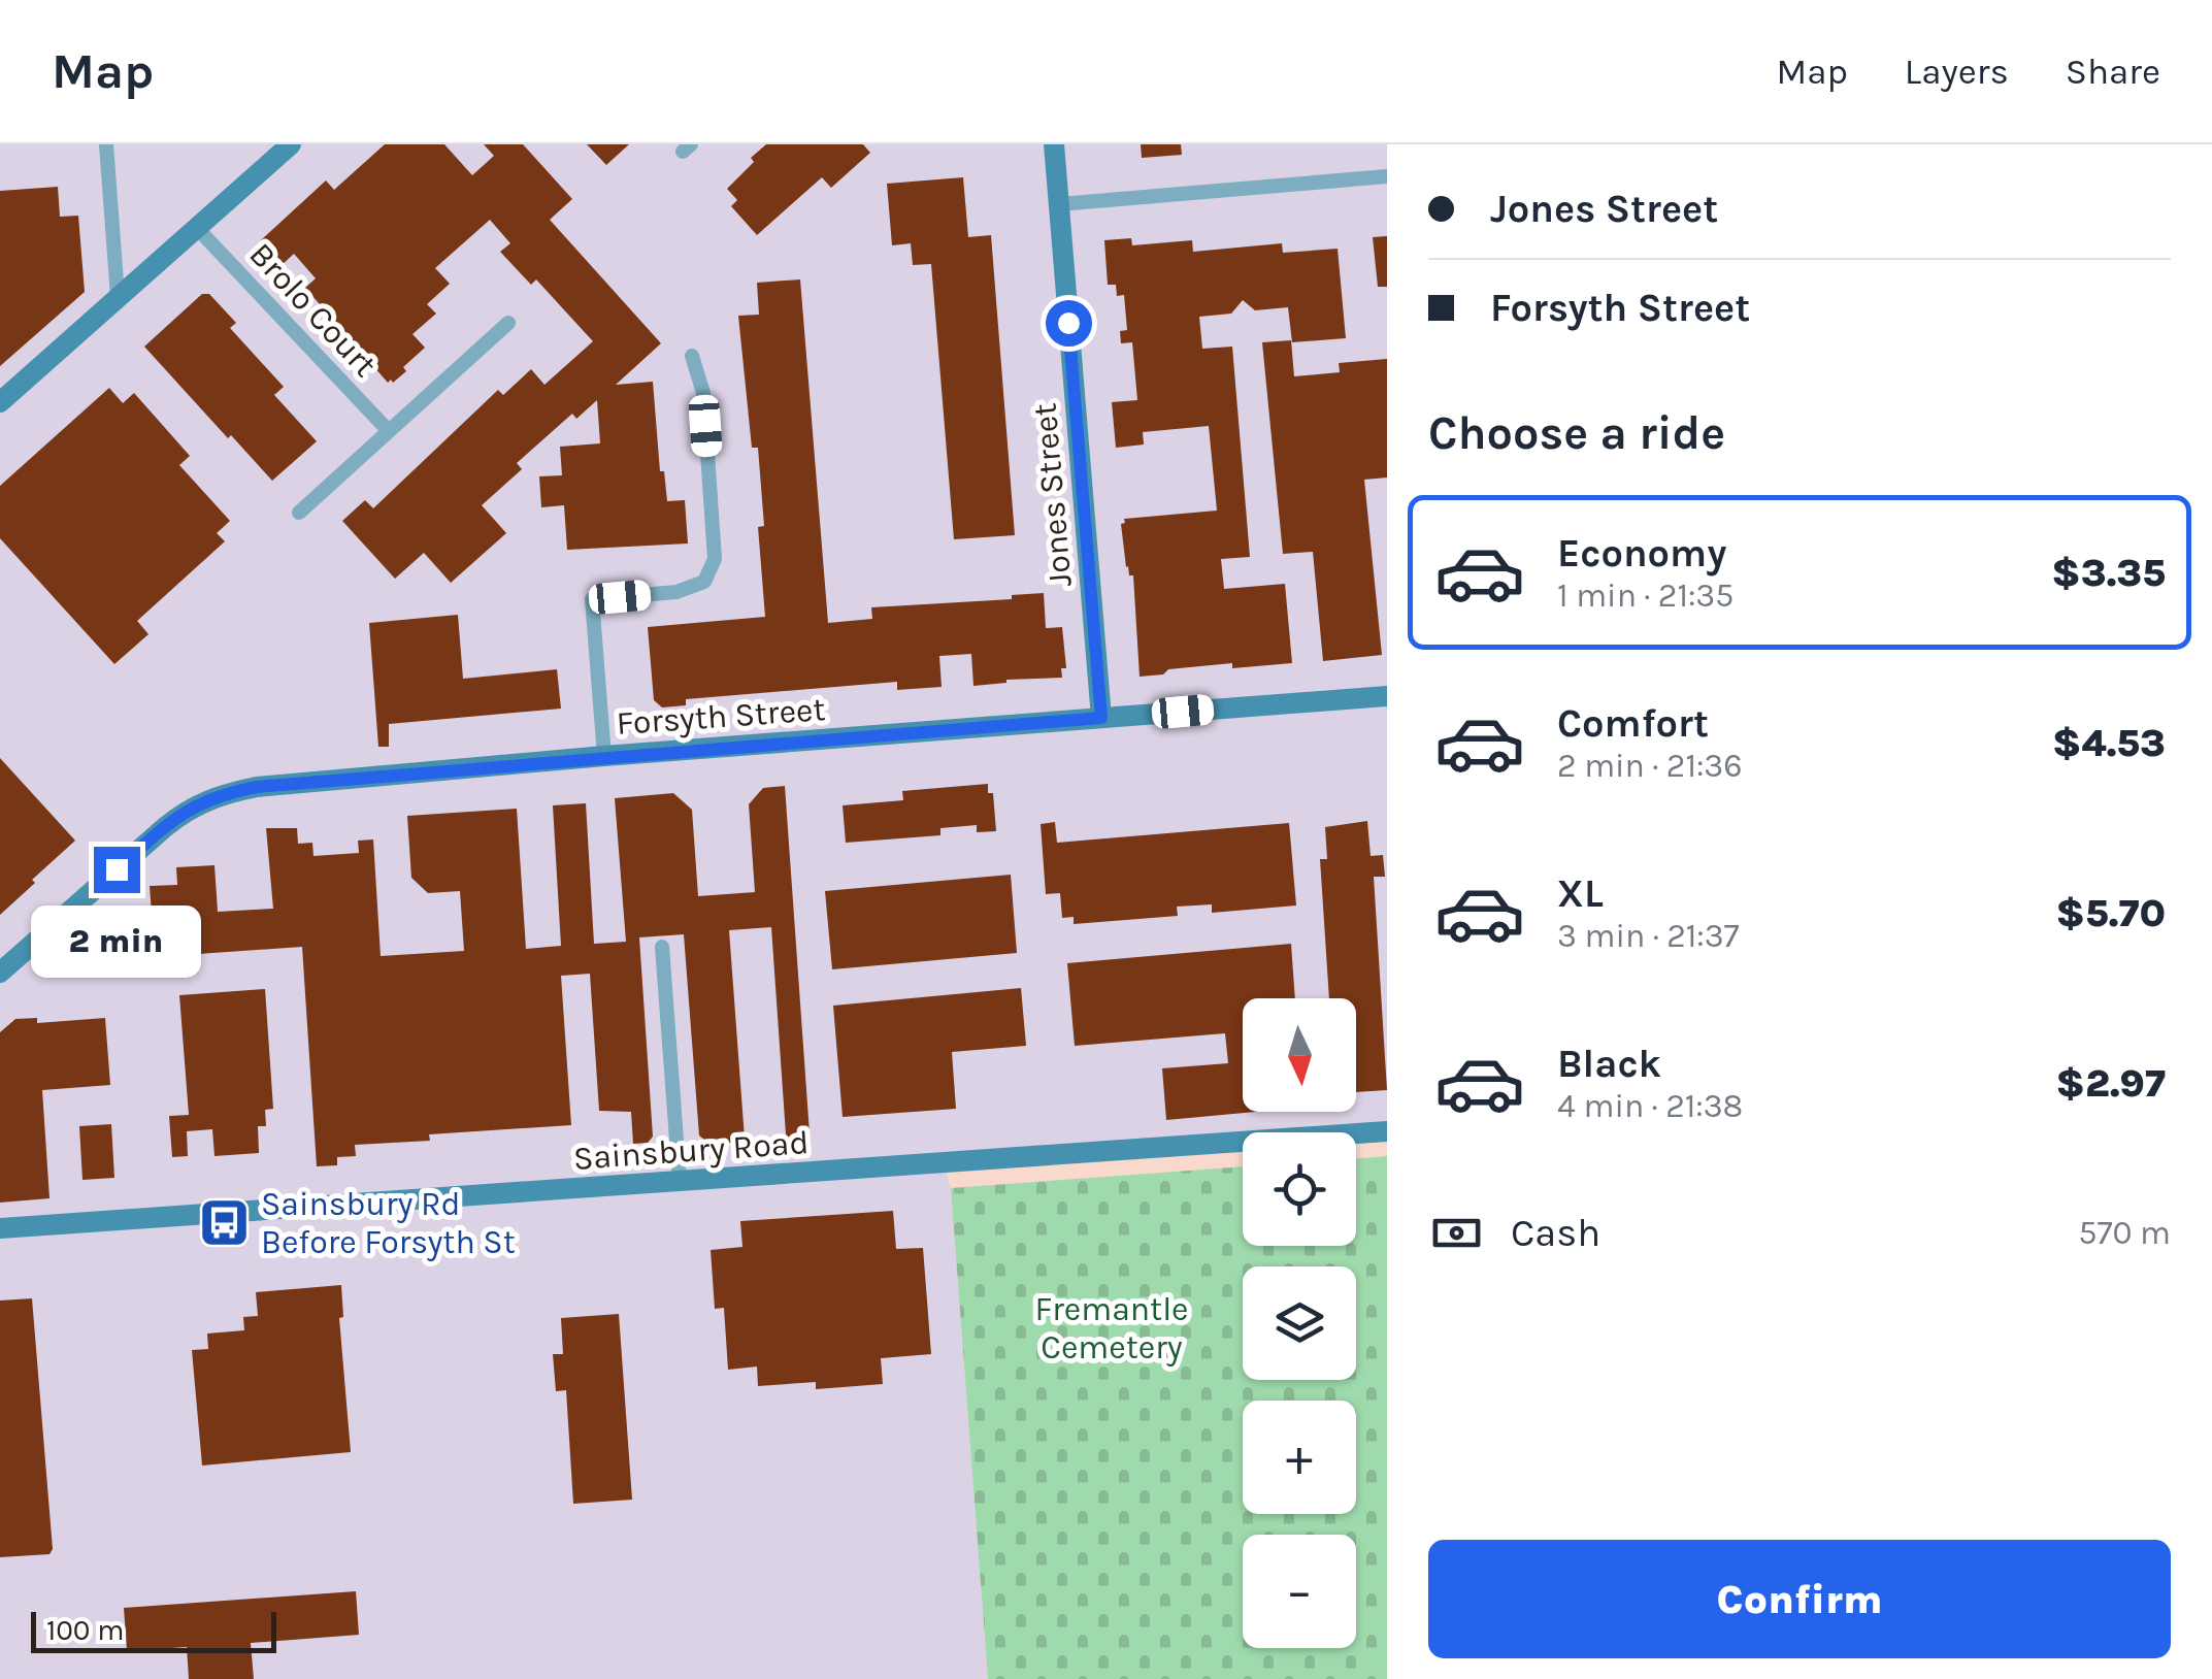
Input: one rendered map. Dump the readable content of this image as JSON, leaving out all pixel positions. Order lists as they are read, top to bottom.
{
  "streets": {
    "street": [
      "Brolo Court",
      "Jones Street",
      "Forsyth Street",
      "Sainsbury Road"
    ]
  },
  "crossings": [
    ["Jones Street", "Forsyth Street"]
  ],
  "parks": ["Fremantle Cemetery"],
  "places": {
    "bus stop": ["Sainsbury Rd Before Forsyth St"]
  },
  "scale_bar": "100 m",
  "north": "bottom",
  "page": {
    "header": "Map",
    "nav": ["Map", "Layers", "Share"],
    "banner": ["Jones Street", "Forsyth Street"],
    "heading": "Choose a ride",
    "list": [
      {
        "name": "Economy",
        "note": "1 min · 21:35",
        "value": "$3.35"
      },
      {
        "name": "Comfort",
        "note": "2 min · 21:36",
        "value": "$4.53"
      },
      {
        "name": "XL",
        "note": "3 min · 21:37",
        "value": "$5.70"
      },
      {
        "name": "Black",
        "note": "4 min · 21:38",
        "value": "$2.97"
      }
    ],
    "bubble": "2 min",
    "map_buttons": ["+", "−"],
    "pay": ["Cash", "570 m"],
    "buttons": "Confirm",
    "scale": "100 m"
  }
}
